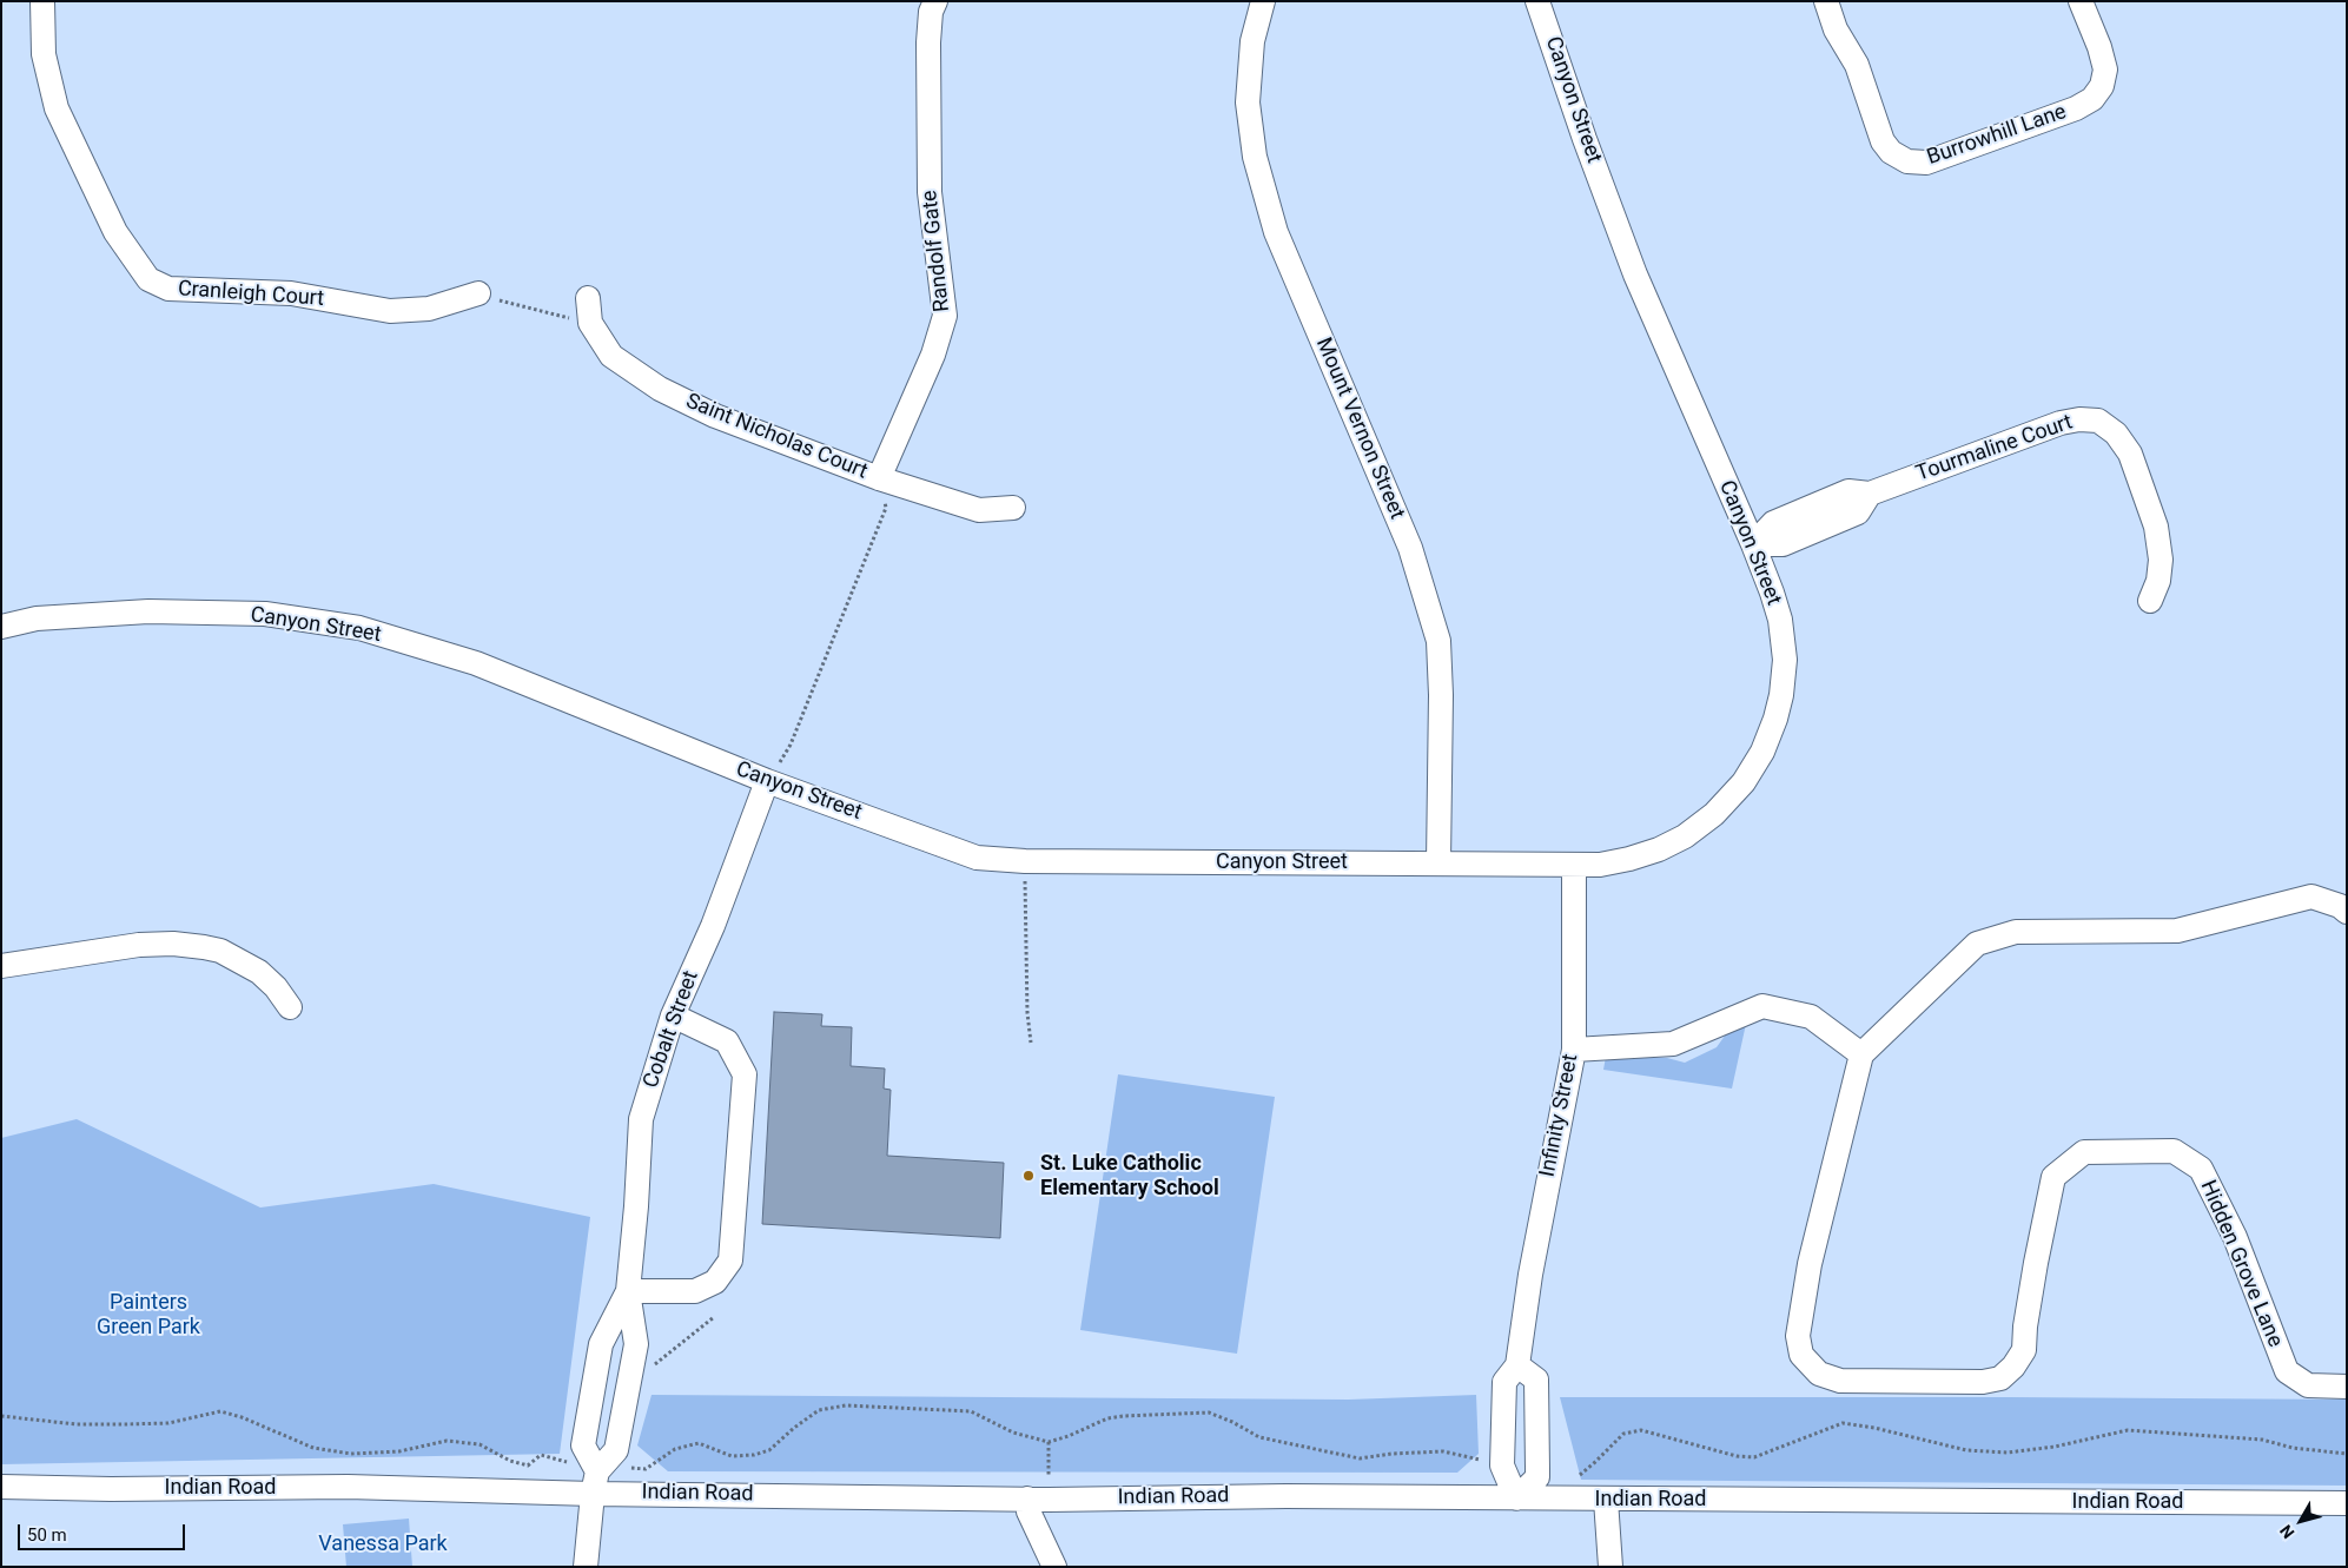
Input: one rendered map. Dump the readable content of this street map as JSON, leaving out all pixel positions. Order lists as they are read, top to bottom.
{
  "streets": {
    "street": [
      "Canyon Street",
      "Burrowhill Lane",
      "Randolf Gate",
      "Cranleigh Court",
      "Mount Vernon Street",
      "Saint Nicholas Court",
      "Tourmaline Court",
      "Cobalt Street",
      "Infinity Street",
      "Hidden Grove Lane",
      "Indian Road"
    ]
  },
  "crossings": [
    ["Canyon Street", "Mount Vernon Street"],
    ["Canyon Street", "Tourmaline Court"],
    ["Canyon Street", "Cobalt Street"],
    ["Canyon Street", "Infinity Street"],
    ["Randolf Gate", "Saint Nicholas Court"],
    ["Cobalt Street", "Indian Road"],
    ["Infinity Street", "Indian Road"]
  ],
  "parks": ["Painters Green Park", "Vanessa Park"],
  "places": ["St. Luke Catholic Elementary School"],
  "scale_bar": "50 m",
  "north": "bottom left"
}
